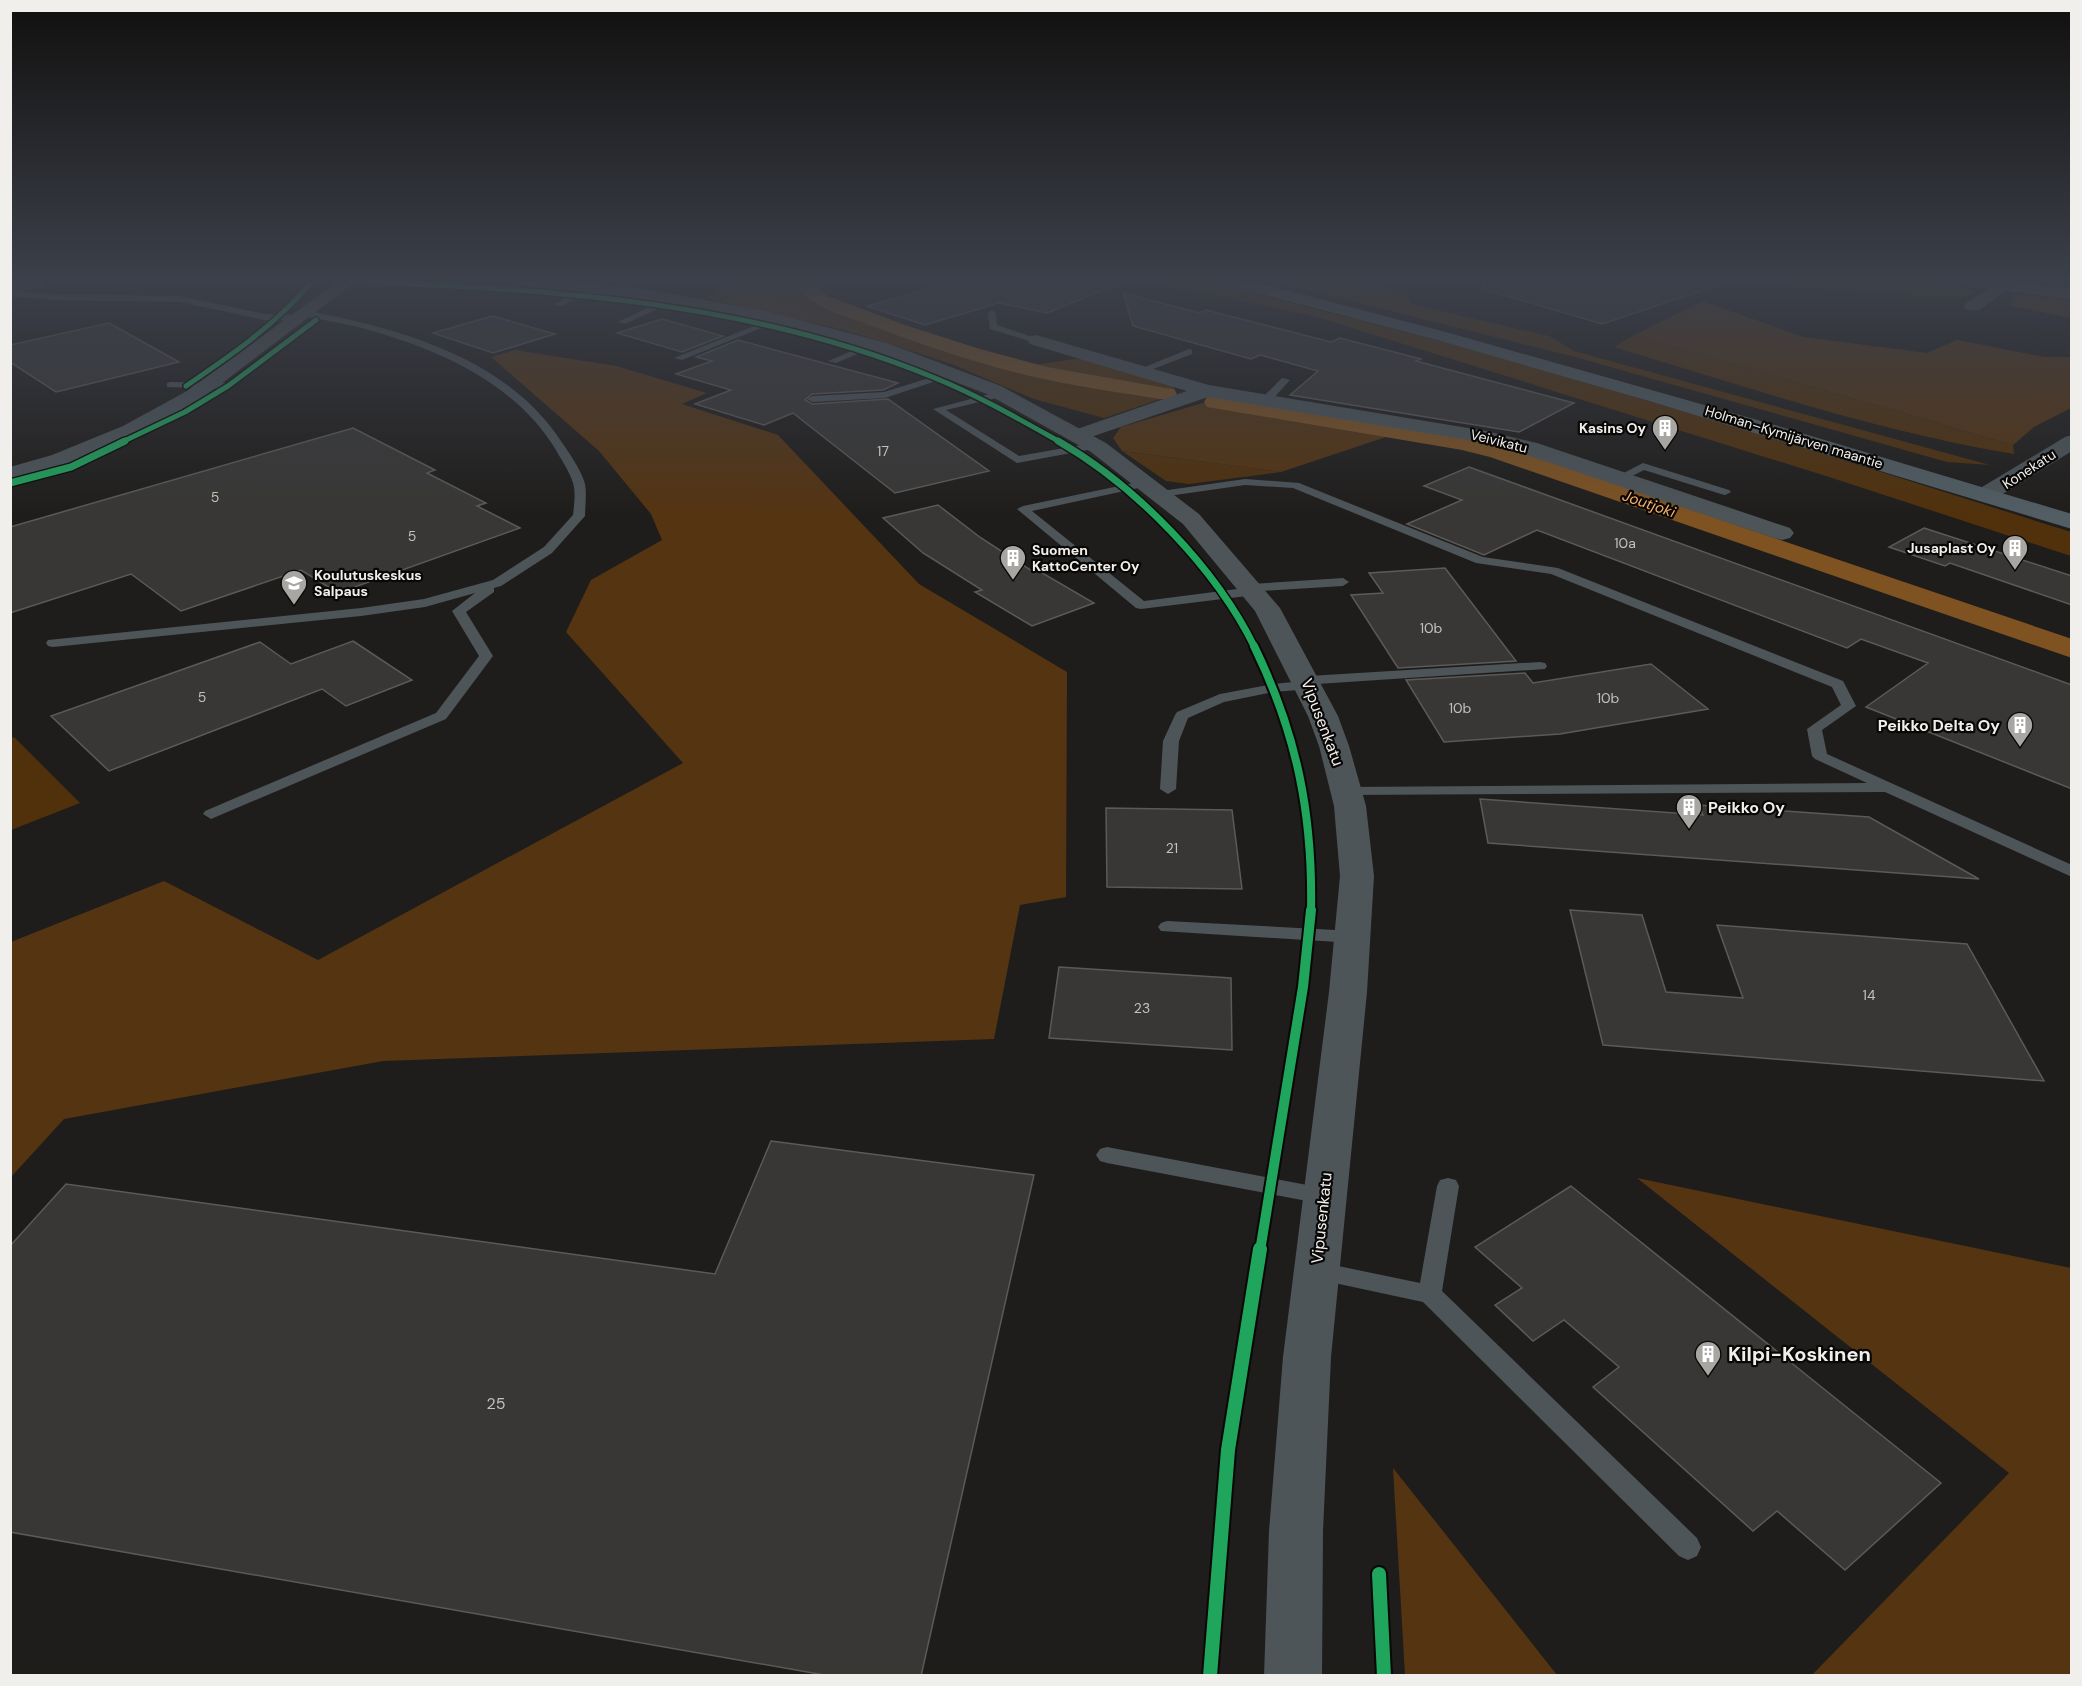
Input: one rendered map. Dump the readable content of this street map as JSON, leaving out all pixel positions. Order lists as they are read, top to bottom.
{
  "streets": {
    "highway": ["Holman–Kymijärven maantie"],
    "street": ["Veivikatu", "Konekatu", "Vipusenkatu"]
  },
  "crossings": [
    ["Holman–Kymijärven maantie", "Konekatu"],
    ["Veivikatu", "Vipusenkatu"]
  ],
  "water": ["Joutjoki"],
  "places": {
    "building": [
      "Kasins Oy",
      "Jusaplast Oy",
      "Suomen KattoCenter Oy",
      "Peikko Delta Oy",
      "Peikko Oy",
      "Kilpi-Koskinen"
    ],
    "school or university": ["Koulutuskeskus Salpaus"]
  },
  "house_numbers": [
    "17",
    "5",
    "5",
    "10a",
    "10b",
    "5",
    "10b",
    "10b",
    "21",
    "14",
    "23",
    "25"
  ]
}
